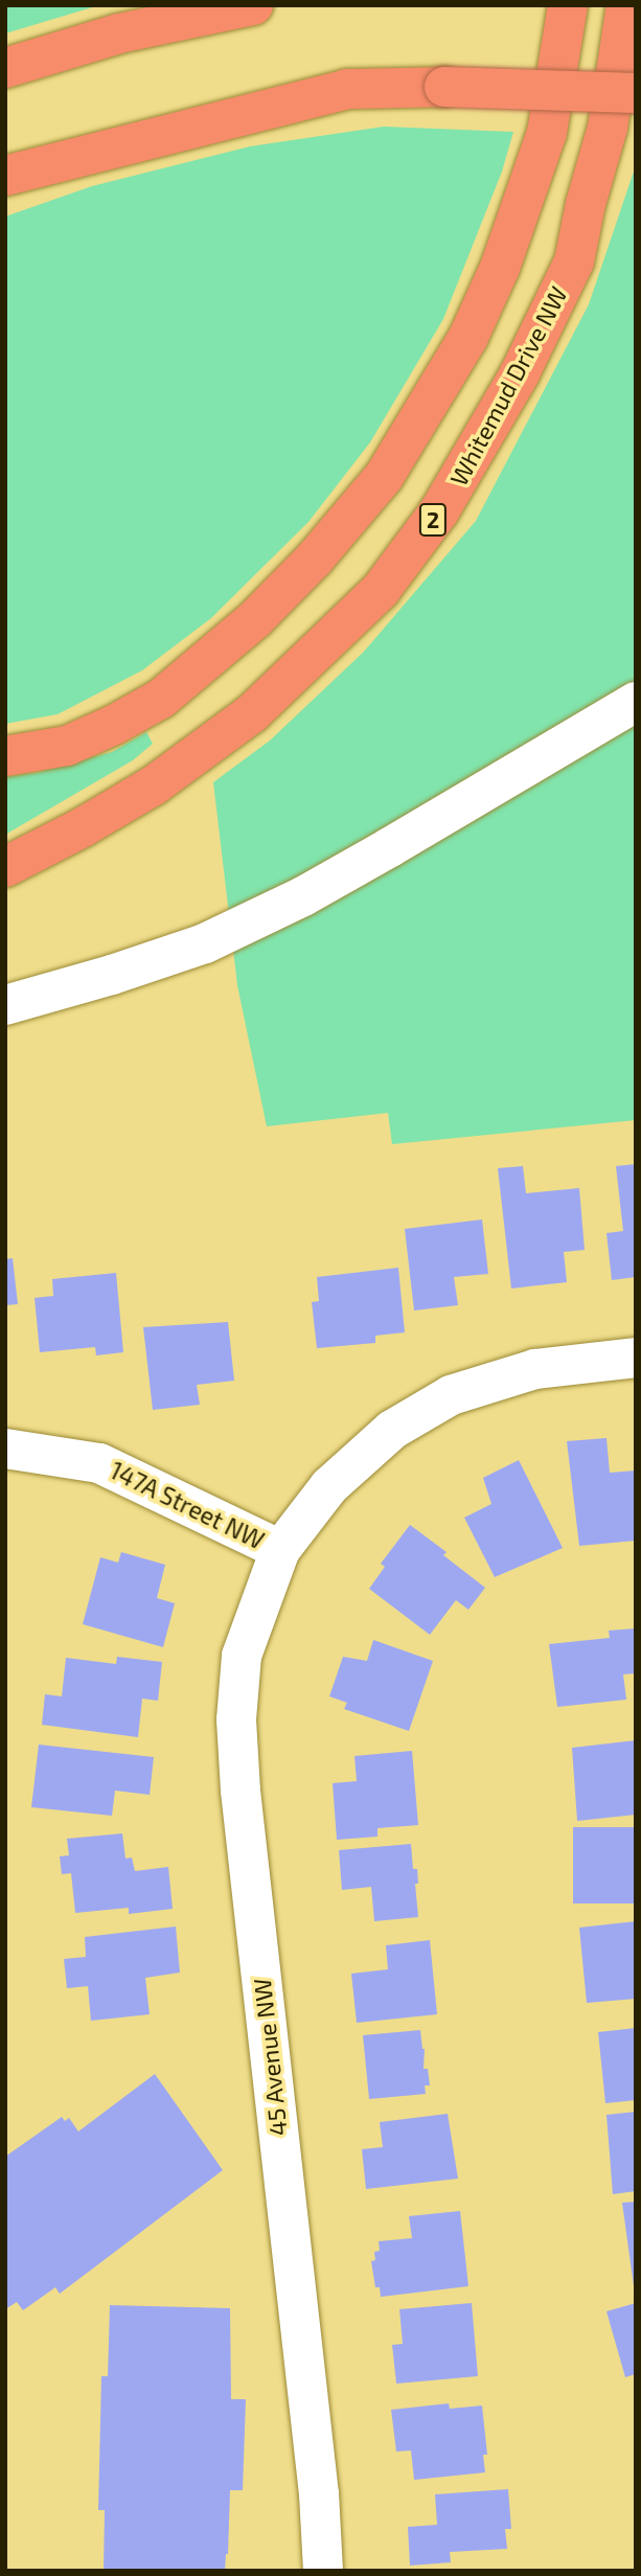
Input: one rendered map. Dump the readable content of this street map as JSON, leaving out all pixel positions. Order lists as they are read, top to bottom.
{
  "streets": {
    "highway": ["Whitemud Drive NW", "2"],
    "street": ["147A Street NW", "45 Avenue NW"]
  },
  "crossings": [
    ["147A Street NW", "45 Avenue NW"]
  ]
}
